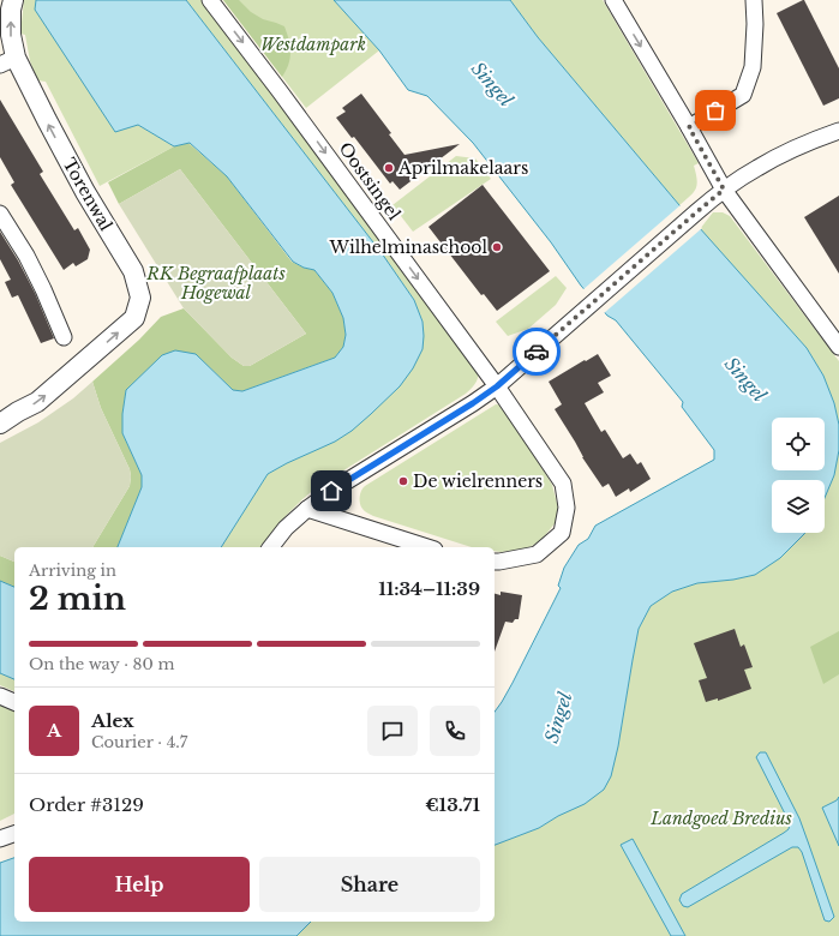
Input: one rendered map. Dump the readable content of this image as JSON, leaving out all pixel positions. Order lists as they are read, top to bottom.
{
  "streets": {
    "street": ["Oostsingel", "Torenwal"]
  },
  "one_way": ["Oostsingel", "Torenwal"],
  "water": ["Singel"],
  "parks": ["Westdampark", "RK Begraafplaats Hogewal", "Landgoed Bredius"],
  "places": ["Aprilmakelaars", "Wilhelminaschool", "De wielrenners"],
  "page": {
    "heading": ["2 min", "Arriving in", "11:34–11:39"],
    "panel": [
      "Alex",
      "Courier · 4.7",
      "Order #3129",
      "€13.71"
    ],
    "bar": "On the way · 80 m",
    "round": "A",
    "buttons": ["Help", "Share"]
  }
}
